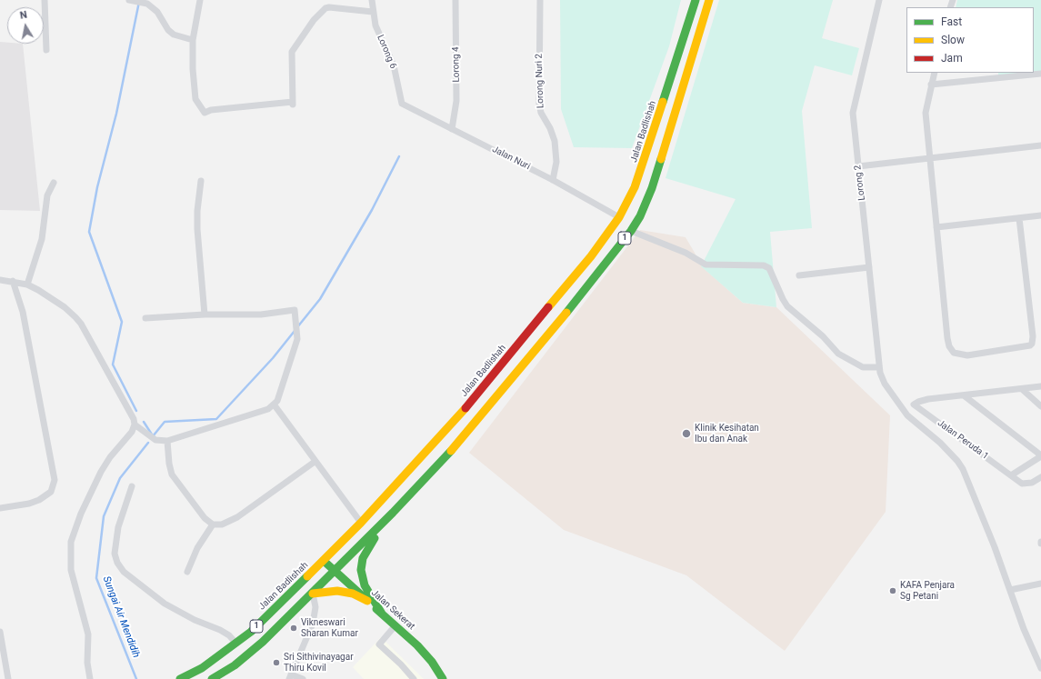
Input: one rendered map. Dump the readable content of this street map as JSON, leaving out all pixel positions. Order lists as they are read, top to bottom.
{
  "streets": {
    "main road": ["Jalan Badlishah", "1", "Jalan Sekerat"],
    "street": [
      "Lorong 6",
      "Lorong 4",
      "Lorong Nuri 2",
      "Jalan Nuri",
      "Lorong 2",
      "Jalan Peruda 1"
    ]
  },
  "crossings": [
    ["Lorong 6", "Jalan Nuri"],
    ["Lorong 4", "Jalan Nuri"],
    ["Lorong Nuri 2", "Jalan Nuri"],
    ["Jalan Badlishah", "Jalan Nuri"],
    ["Jalan Badlishah", "Jalan Sekerat"],
    ["1", "Jalan Sekerat"]
  ],
  "water": ["Sungai Air Mendidih"],
  "places": [
    "Klinik Kesihatan Ibu dan Anak",
    "KAFA Penjara Sg Petani",
    "Vikneswari Sharan Kumar",
    "Sri Sithivinayagar Thiru Kovil"
  ],
  "legend": ["Fast", "Slow", "Jam"],
  "north": "top"
}
